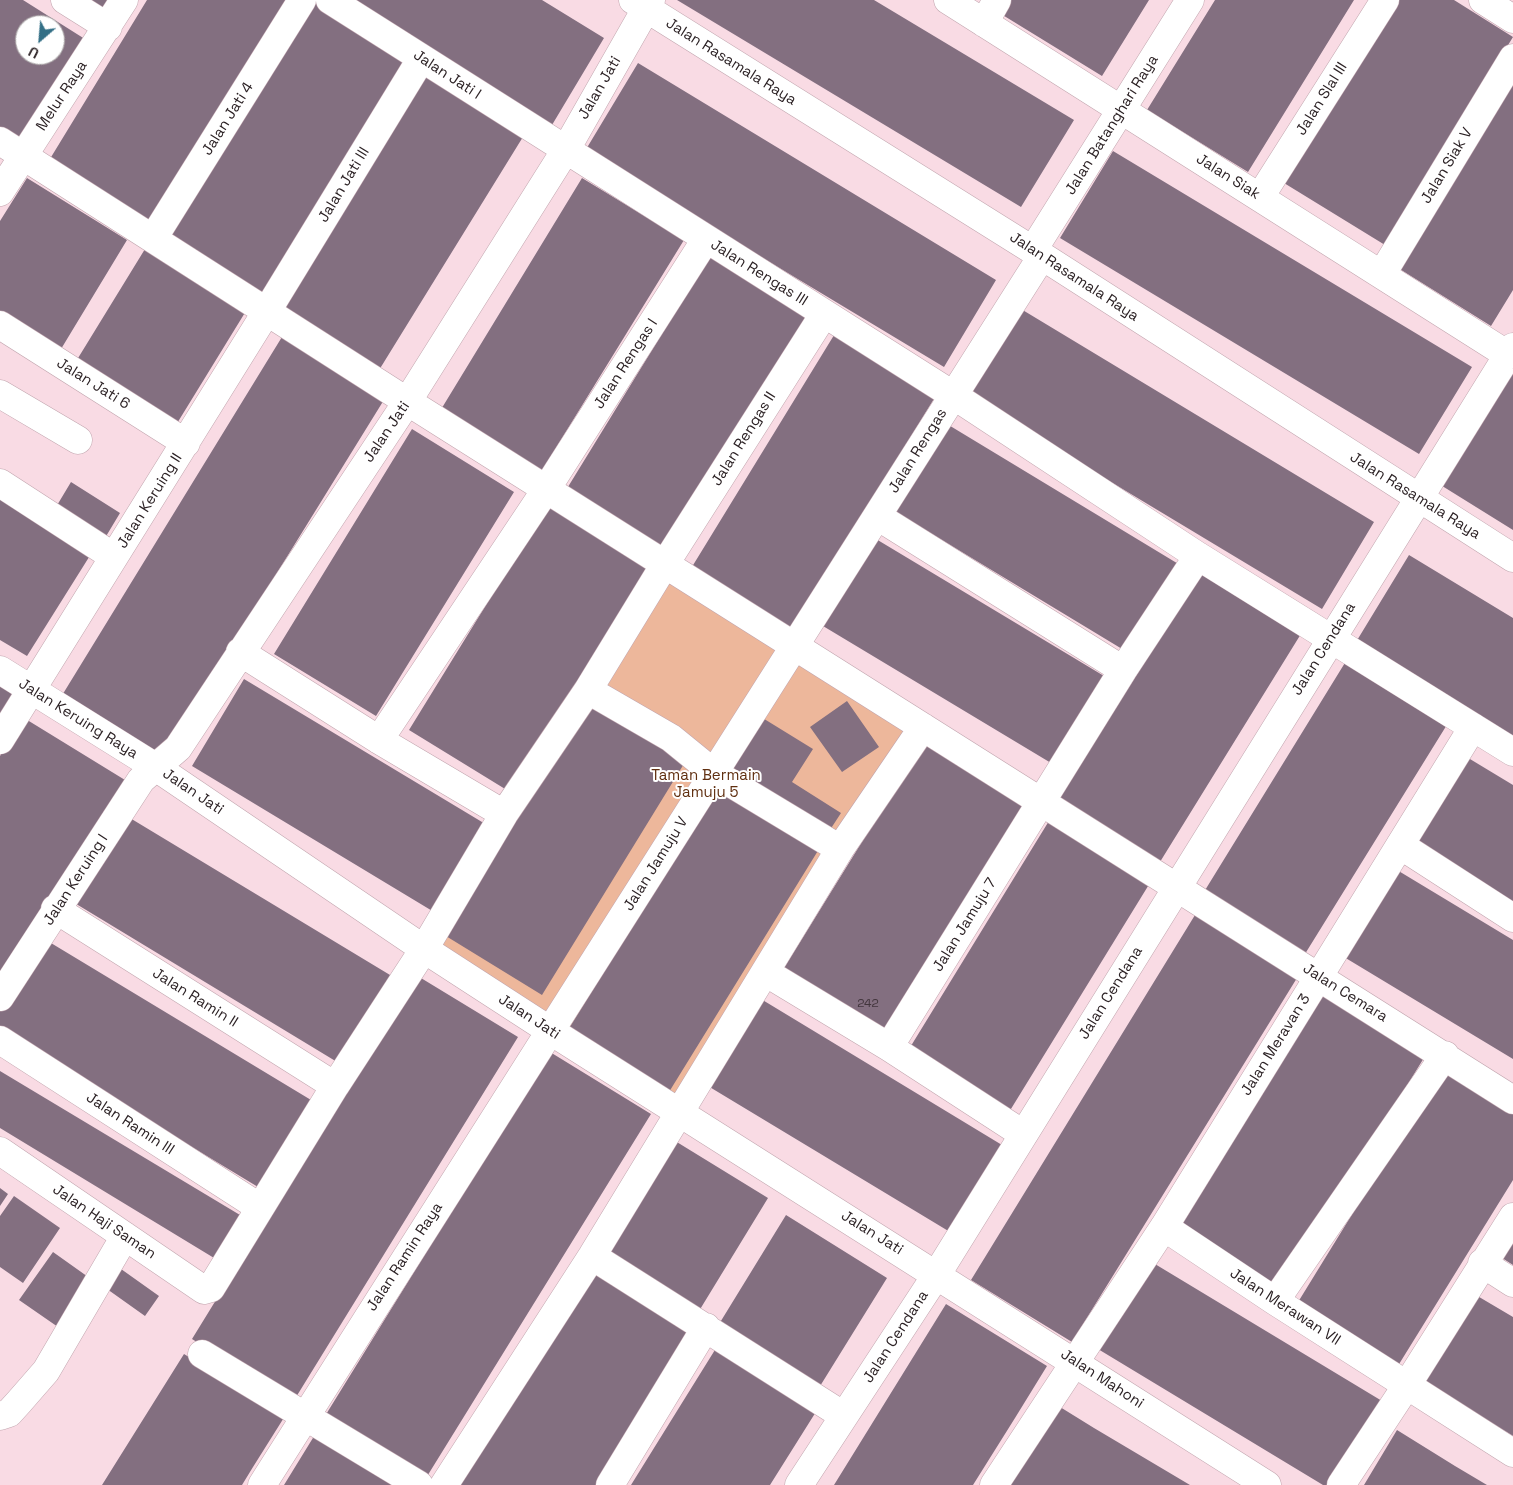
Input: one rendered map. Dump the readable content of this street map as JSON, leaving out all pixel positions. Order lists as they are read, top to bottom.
{
  "streets": {
    "street": [
      "Jalan Rasamala Raya",
      "Jalan Jati I",
      "Jalan Jati",
      "Melur Raya",
      "Jalan Slal III",
      "Jalan Jati 4",
      "Jalan Batanghari Raya",
      "Jalan Siak V",
      "Jalan Siak",
      "Jalan Jati III",
      "Jalan Rengas III",
      "Jalan Rengas I",
      "Jalan Jati 6",
      "Jalan Rengas II",
      "Jalan Rengas",
      "Jalan Keruing II",
      "Jalan Cendana",
      "Jalan Keruing Raya",
      "Jalan Jamuju V",
      "Jalan Keruing I",
      "Jalan Jamuju 7",
      "Jalan Cemara",
      "Jalan Ramin II",
      "Jalan Meravan 3",
      "Jalan Ramin III",
      "Jalan Haji Saman",
      "Jalan Ramin Raya",
      "Jalan Merawan VII",
      "Jalan Mahoni"
    ]
  },
  "crossings": [
    ["Jalan Rasamala Raya", "Jalan Jati"],
    ["Jalan Rasamala Raya", "Jalan Batanghari Raya"],
    ["Jalan Rasamala Raya", "Jalan Rengas"],
    ["Jalan Rasamala Raya", "Jalan Cendana"],
    ["Jalan Jati I", "Jalan Jati"],
    ["Jalan Jati I", "Jalan Jati III"],
    ["Jalan Jati I", "Jalan Rengas III"],
    ["Jalan Jati", "Jalan Rengas III"],
    ["Jalan Jati", "Jalan Rengas II"],
    ["Jalan Jati", "Jalan Cendana"],
    ["Jalan Jati", "Jalan Keruing Raya"],
    ["Jalan Jati", "Jalan Jamuju V"],
    ["Jalan Jati", "Jalan Keruing I"],
    ["Jalan Jati", "Jalan Cemara"],
    ["Jalan Jati", "Jalan Ramin Raya"],
    ["Jalan Jati", "Jalan Mahoni"],
    ["Melur Raya", "Jalan Cemara"],
    ["Jalan Slal III", "Jalan Siak"],
    ["Jalan Jati 4", "Jalan Cemara"],
    ["Jalan Batanghari Raya", "Jalan Siak"],
    ["Jalan Batanghari Raya", "Jalan Rengas"],
    ["Jalan Siak V", "Jalan Siak"],
    ["Jalan Siak", "Jalan Cendana"],
    ["Jalan Jati III", "Jalan Keruing II"],
    ["Jalan Jati III", "Jalan Cemara"],
    ["Jalan Rengas III", "Jalan Rengas I"],
    ["Jalan Rengas III", "Jalan Rengas II"],
    ["Jalan Rengas III", "Jalan Rengas"],
    ["Jalan Rengas III", "Jalan Cendana"],
    ["Jalan Rengas III", "Jalan Jamuju 7"],
    ["Jalan Rengas III", "Jalan Meravan 3"],
    ["Jalan Rengas I", "Jalan Cemara"],
    ["Jalan Jati 6", "Jalan Keruing II"],
    ["Jalan Rengas II", "Jalan Cemara"],
    ["Jalan Rengas II", "Jalan Ramin II"],
    ["Jalan Rengas II", "Jalan Ramin III"],
    ["Jalan Rengas II", "Jalan Haji Saman"],
    ["Jalan Rengas", "Jalan Jamuju V"],
    ["Jalan Rengas", "Jalan Cemara"],
    ["Jalan Keruing II", "Jalan Keruing Raya"],
    ["Jalan Keruing II", "Jalan Cemara"],
    ["Jalan Cendana", "Jalan Cemara"],
    ["Jalan Cendana", "Jalan Mahoni"],
    ["Jalan Keruing Raya", "Jalan Keruing I"],
    ["Jalan Jamuju V", "Jalan Cemara"],
    ["Jalan Jamuju V", "Jalan Ramin Raya"],
    ["Jalan Keruing I", "Jalan Ramin II"],
    ["Jalan Jamuju 7", "Jalan Cemara"],
    ["Jalan Cemara", "Jalan Meravan 3"],
    ["Jalan Meravan 3", "Jalan Merawan VII"],
    ["Jalan Meravan 3", "Jalan Mahoni"]
  ],
  "parks": ["Taman Bermain Jamuju 5"],
  "house_numbers": ["242"],
  "north": "bottom left"
}
